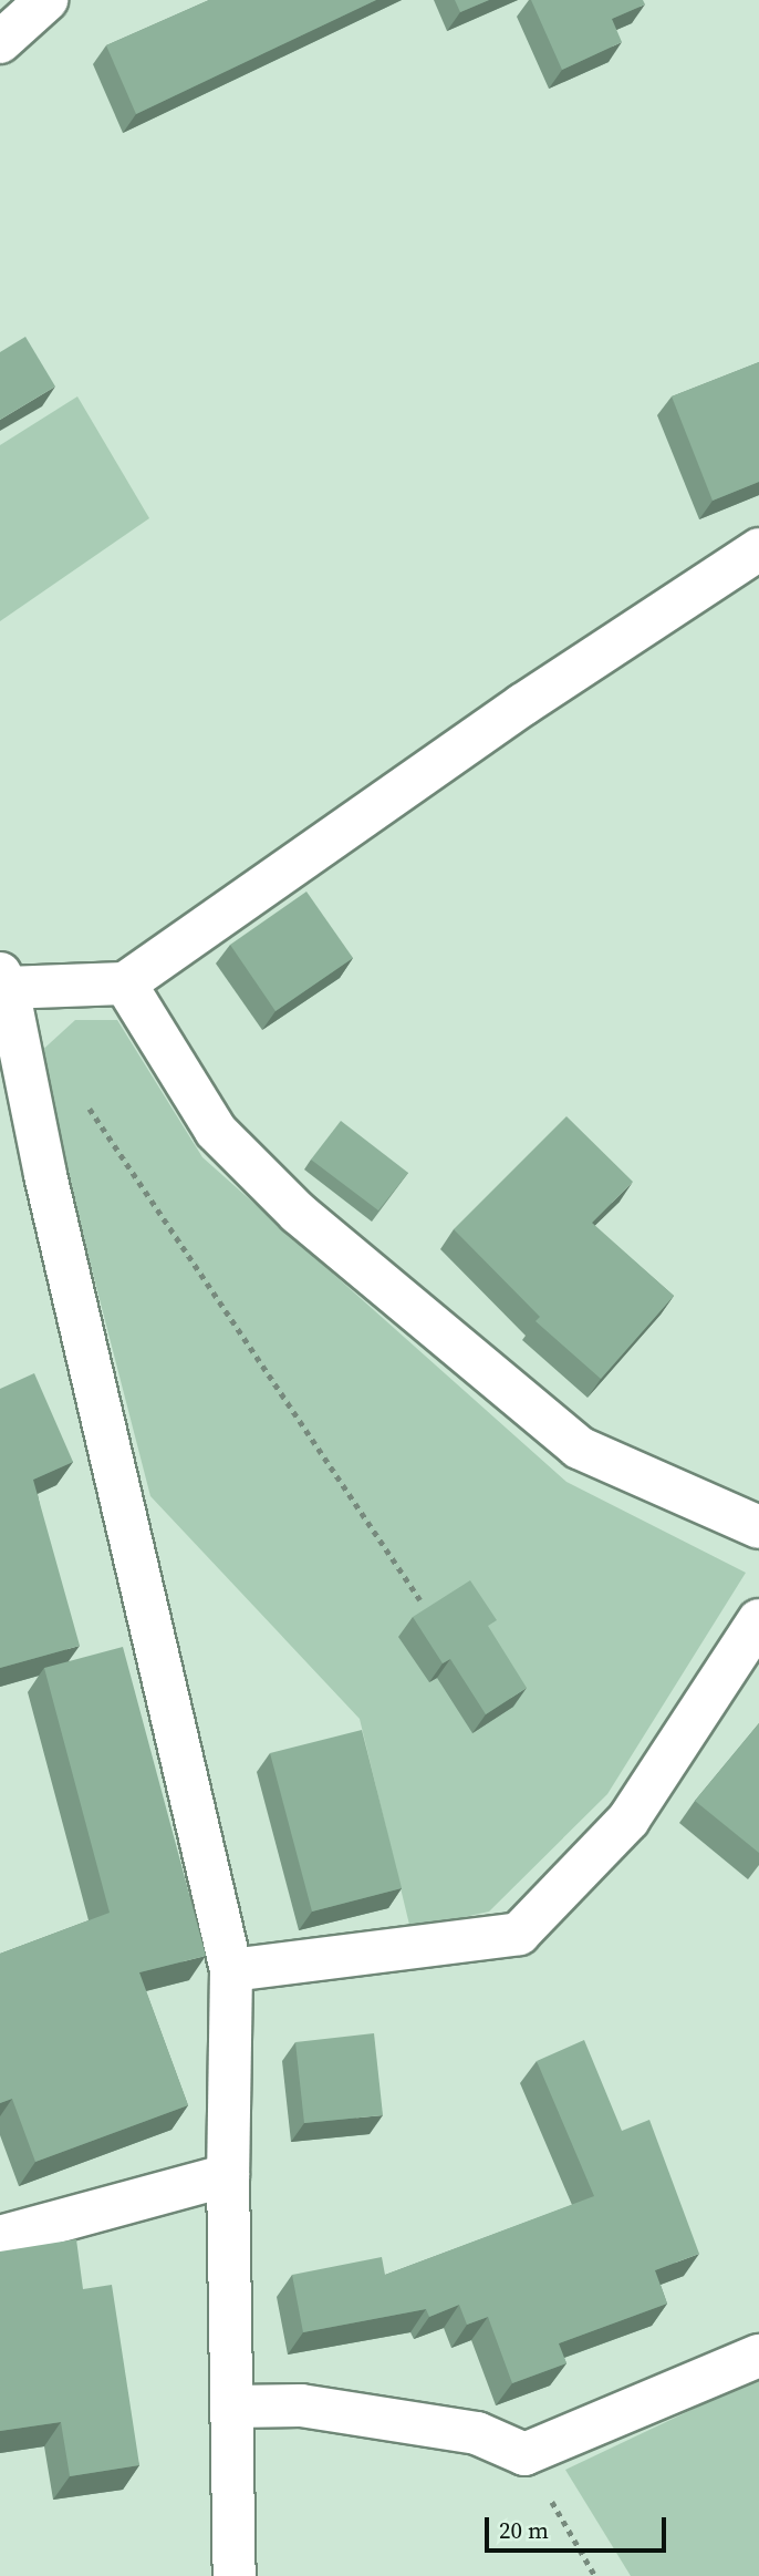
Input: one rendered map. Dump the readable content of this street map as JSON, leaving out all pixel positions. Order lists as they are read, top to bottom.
{
  "scale_bar": "20 m"
}
